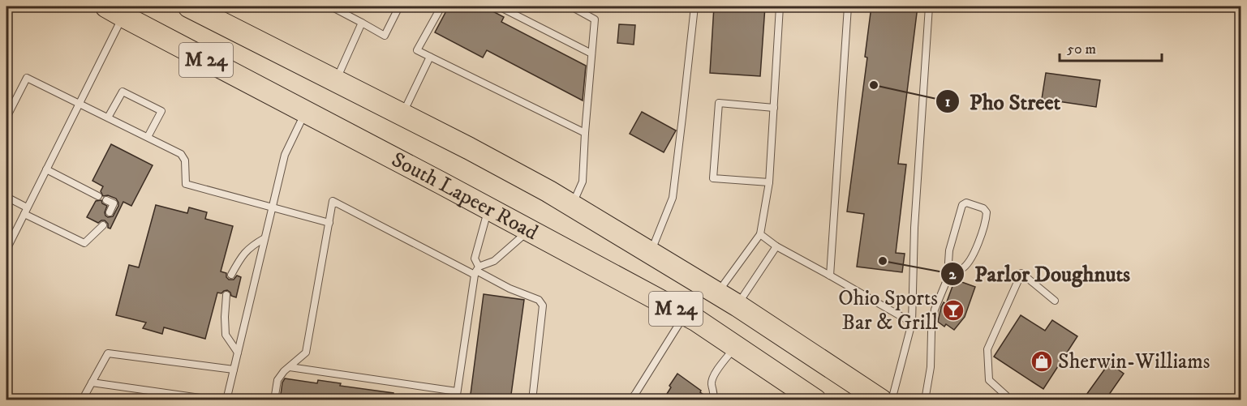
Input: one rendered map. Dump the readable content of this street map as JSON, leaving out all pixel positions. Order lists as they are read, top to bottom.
{
  "streets": {
    "main road": ["M 24", "South Lapeer Road"]
  },
  "places": {
    "other": ["Pho Street", "Parlor Doughnuts"],
    "bar": ["Ohio Sports Bar & Grill"],
    "shop": ["Sherwin-Williams"]
  },
  "scale_bar": "50 m"
}
